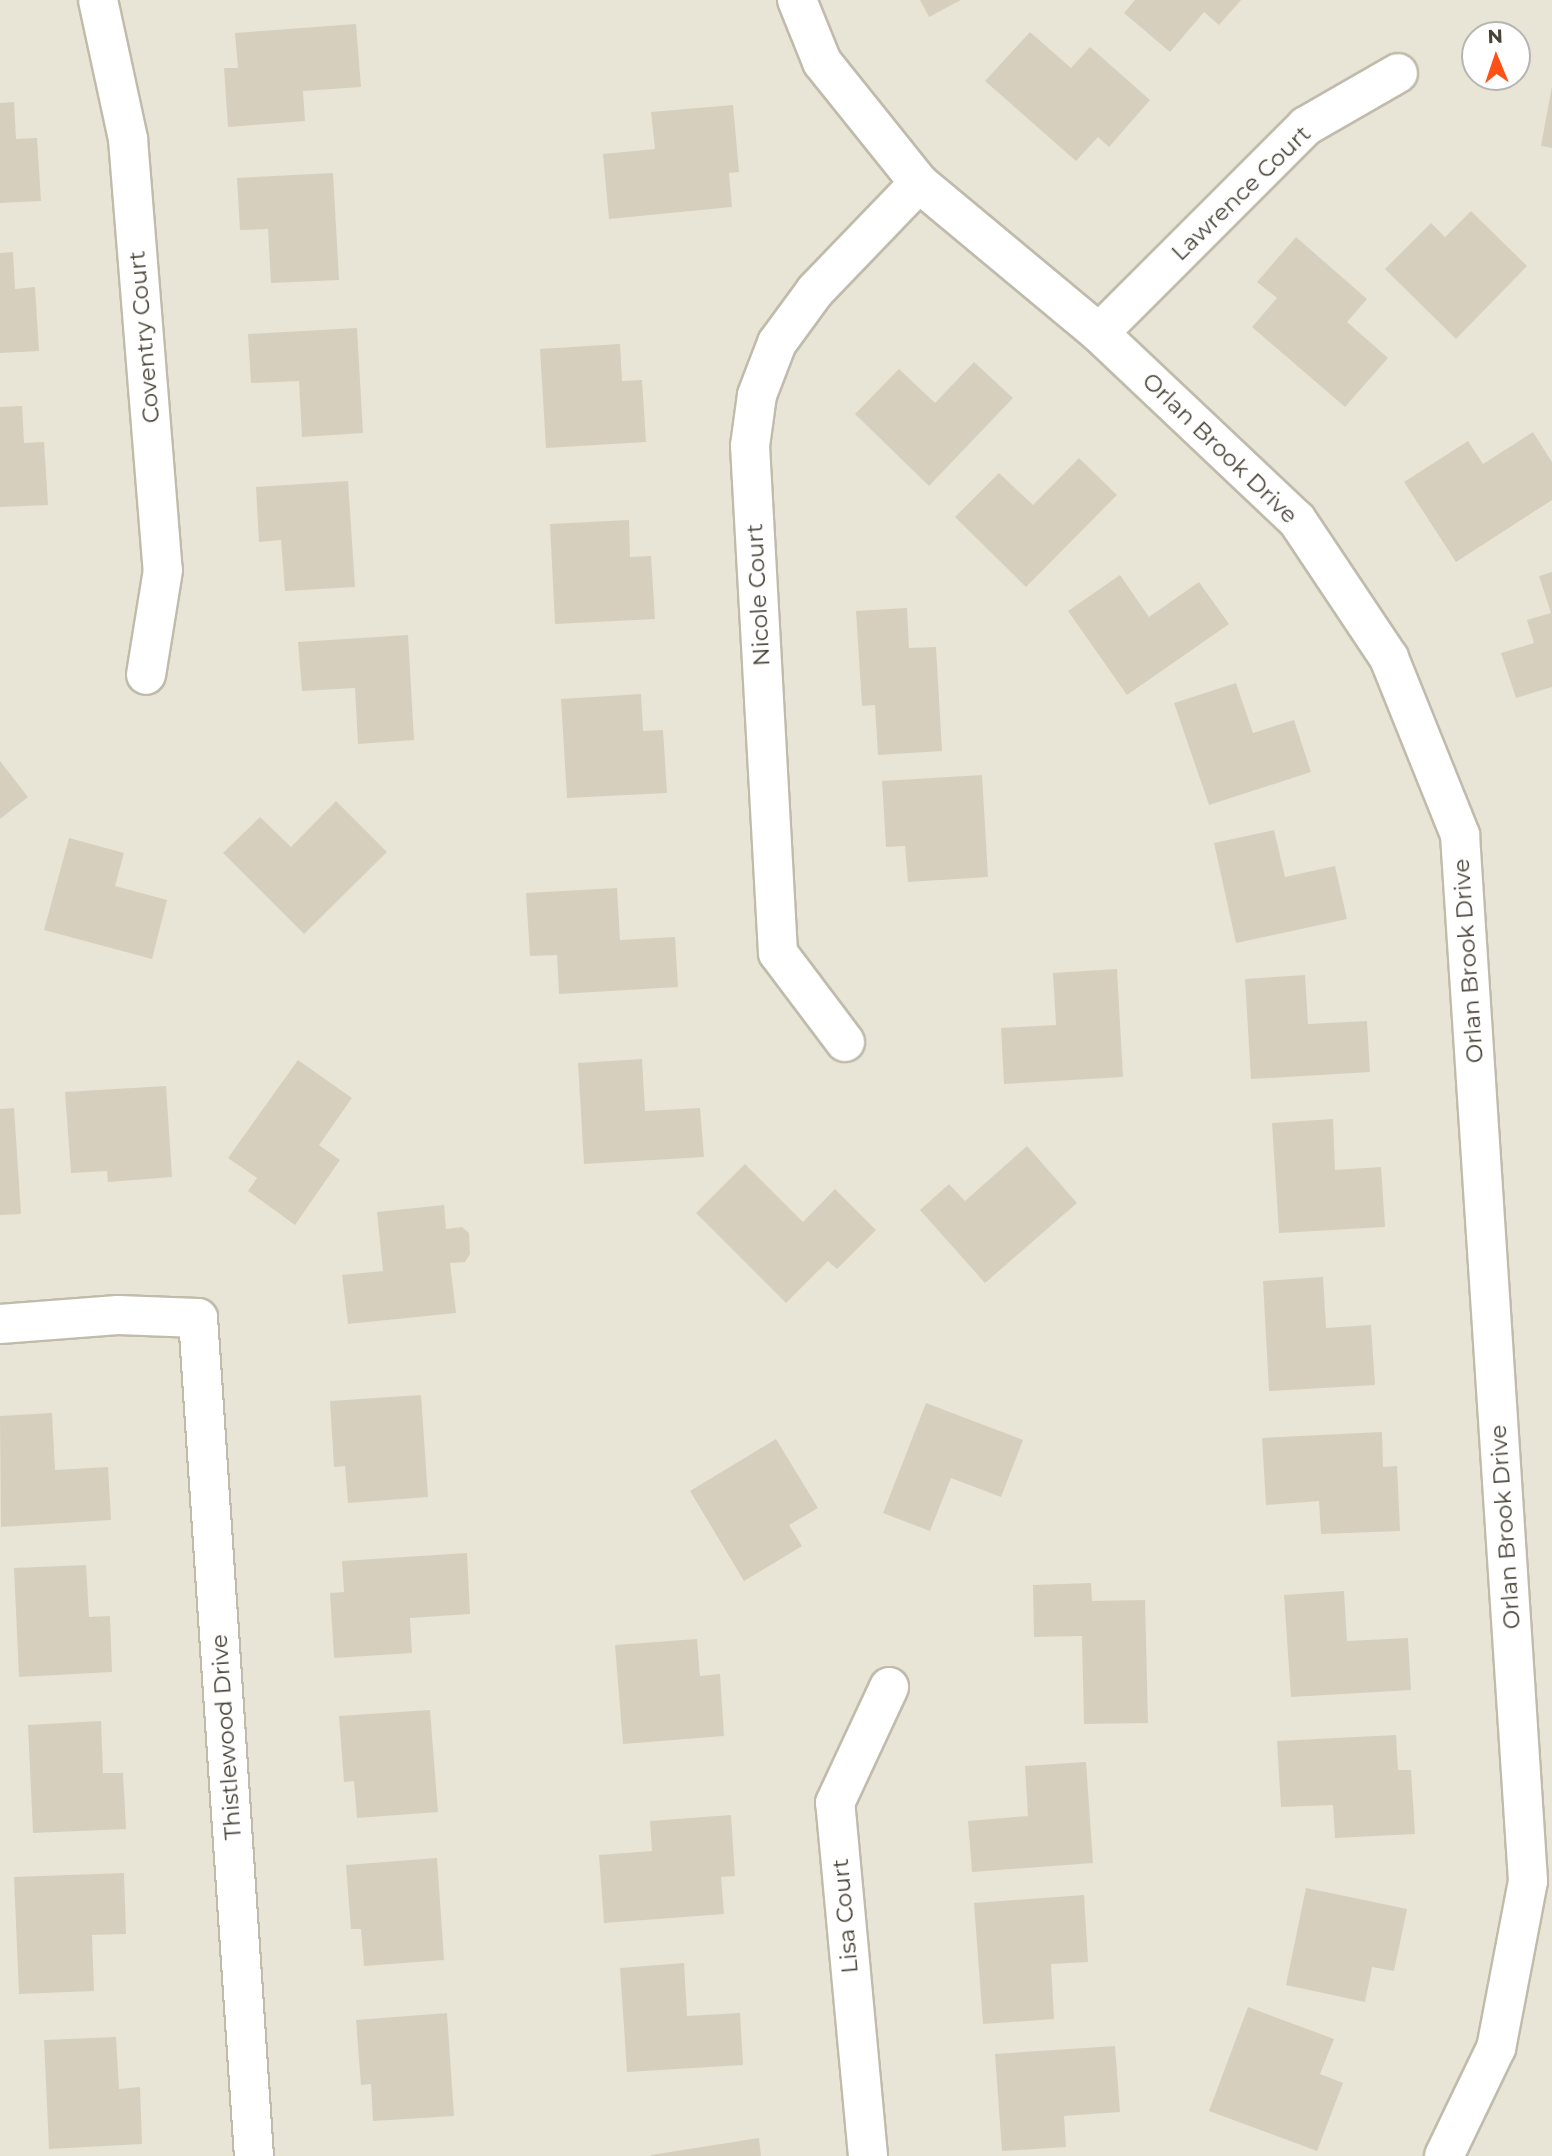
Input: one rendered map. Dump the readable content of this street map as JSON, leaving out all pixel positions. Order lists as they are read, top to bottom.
{
  "streets": {
    "street": [
      "Lawrence Court",
      "Coventry Court",
      "Orlan Brook Drive",
      "Nicole Court",
      "Thistlewood Drive",
      "Lisa Court"
    ]
  },
  "crossings": [
    ["Lawrence Court", "Orlan Brook Drive"],
    ["Orlan Brook Drive", "Nicole Court"]
  ],
  "north": "top"
}
